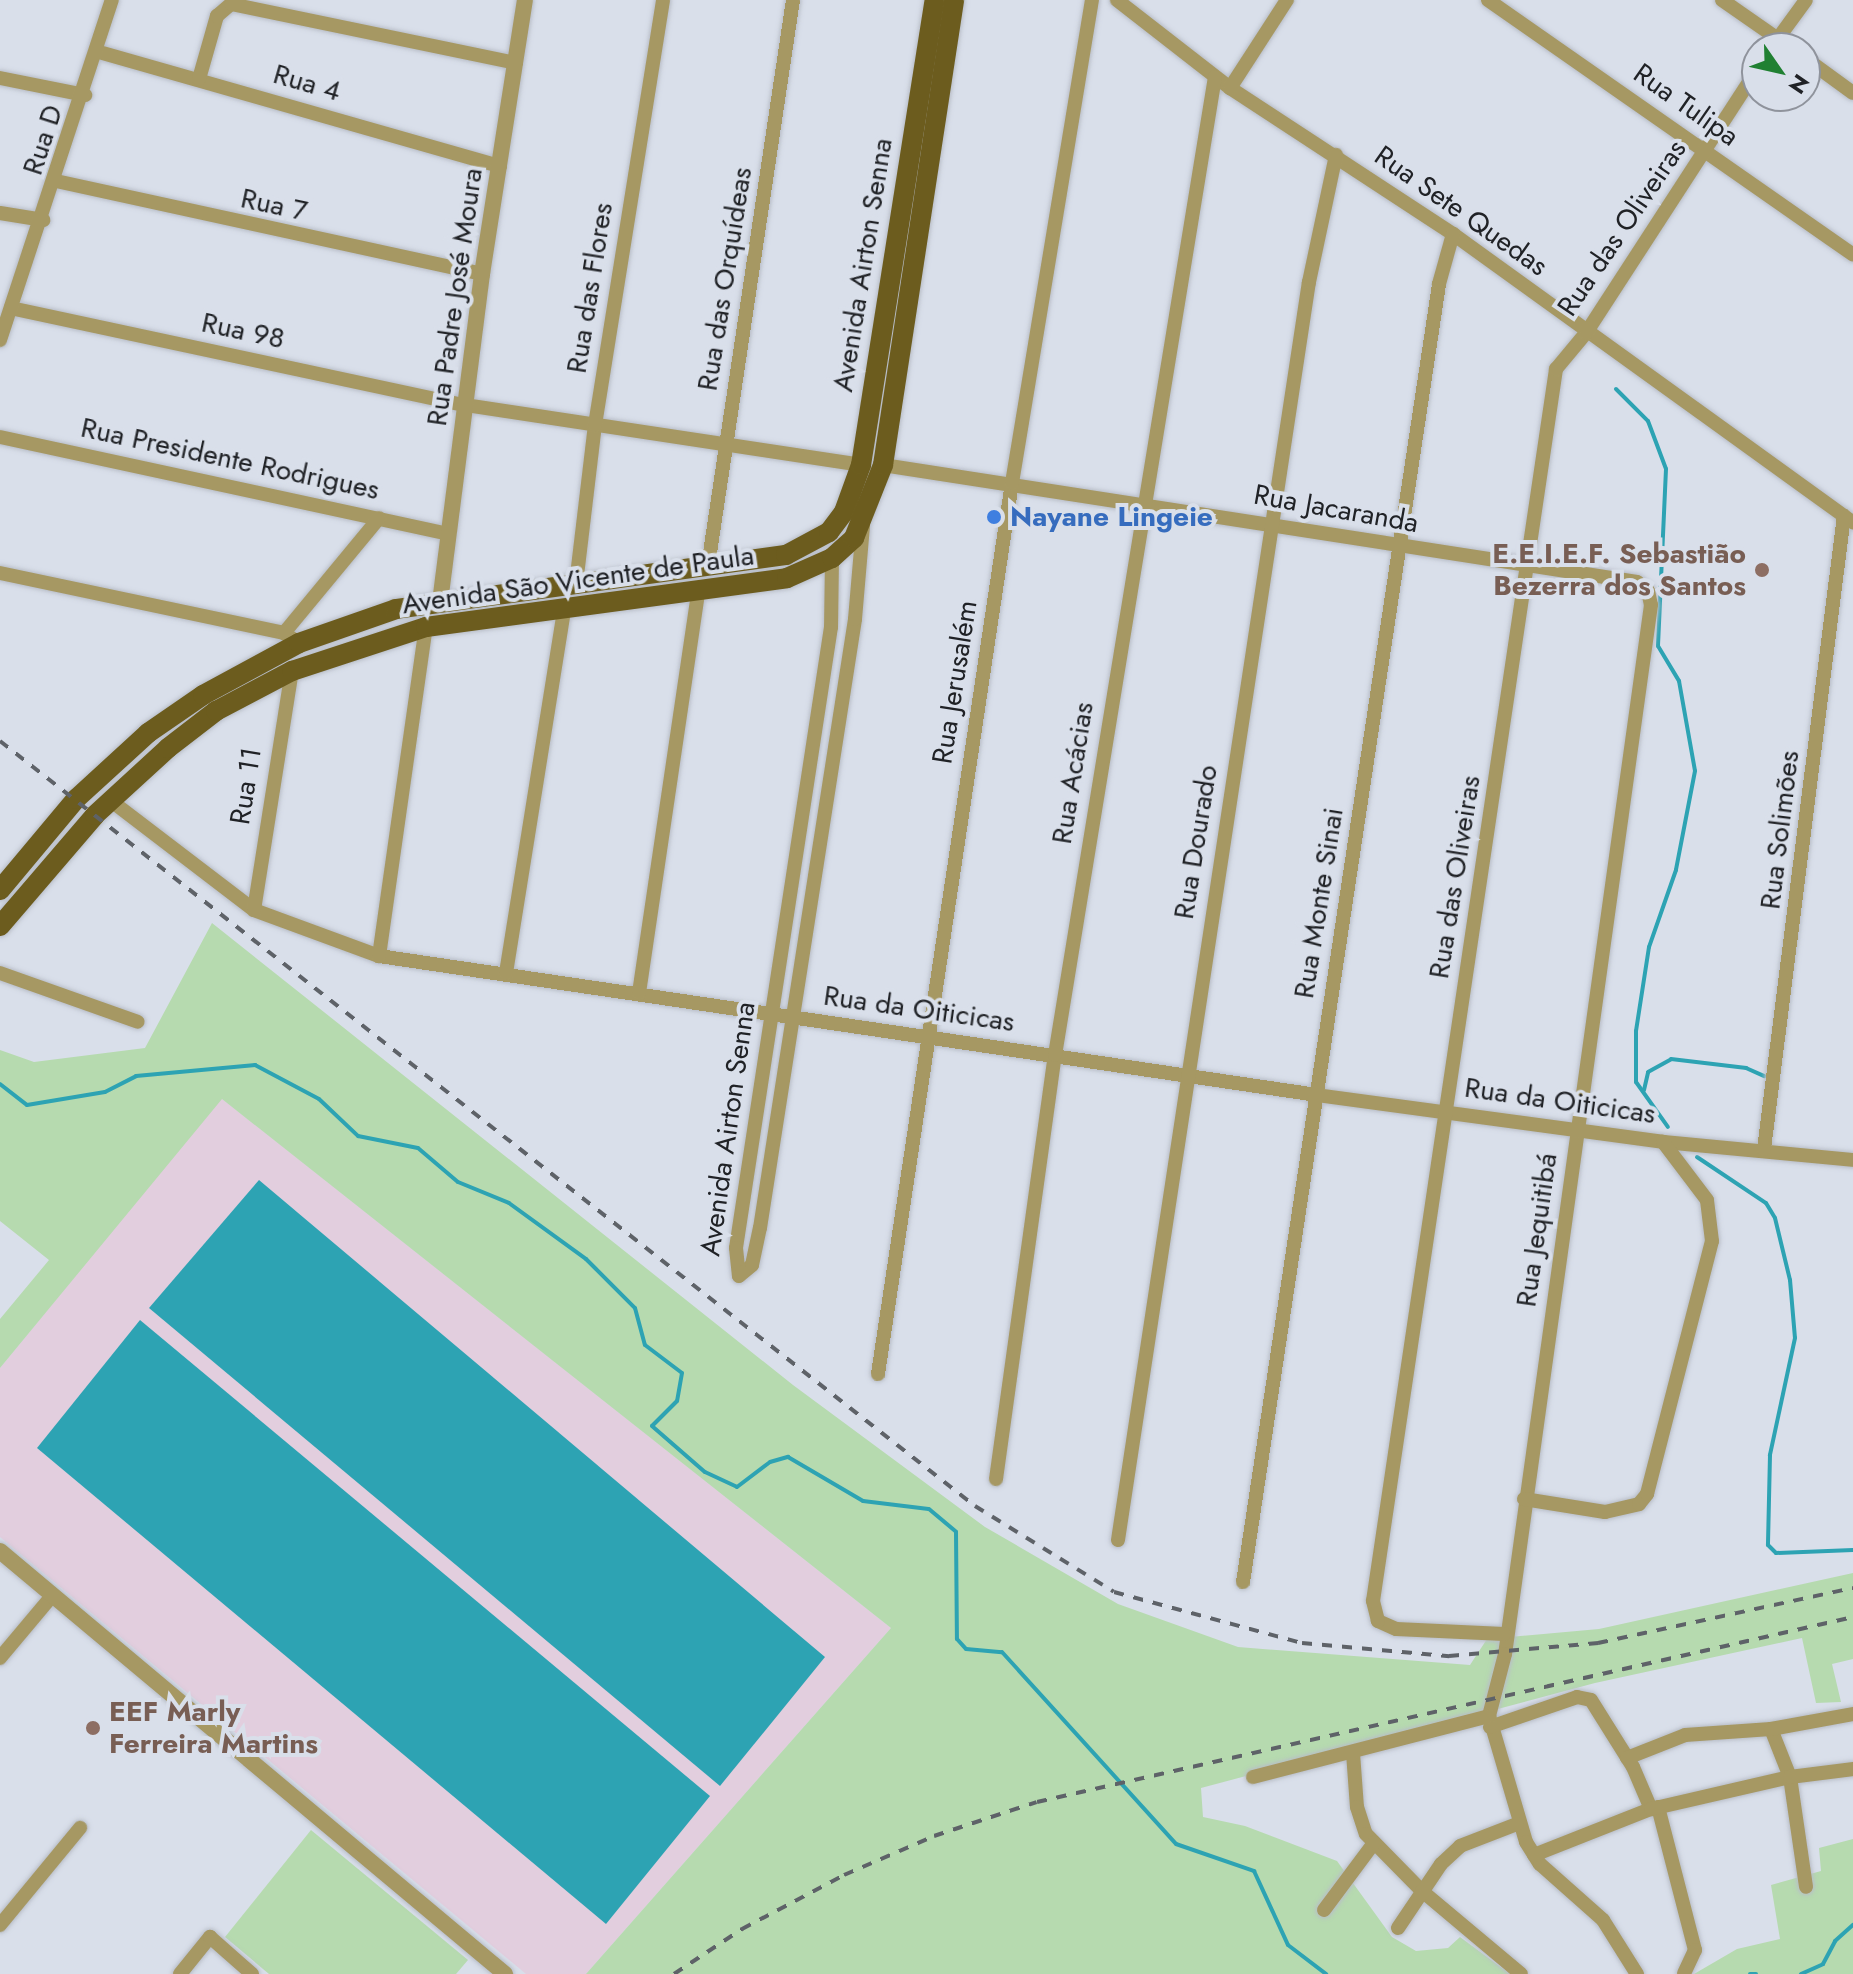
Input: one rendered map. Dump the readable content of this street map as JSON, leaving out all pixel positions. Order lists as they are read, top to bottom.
{
  "streets": {
    "main road": ["Avenida Airton Senna", "Avenida São Vicente de Paula"],
    "street": [
      "Rua 4",
      "Rua Tulipa",
      "Rua D",
      "Rua 7",
      "Rua Sete Quedas",
      "Rua das Oliveiras",
      "Rua das Orquídeas",
      "Rua das Flores",
      "Rua Padre José Moura",
      "Rua 98",
      "Rua Presidente Rodrigues",
      "Rua Jacaranda",
      "Rua Jerusalém",
      "Rua Acácias",
      "Rua 11",
      "Rua Solimões",
      "Rua Dourado",
      "Rua Monte Sinai",
      "Rua da Oiticicas",
      "Rua Jequitibá"
    ]
  },
  "crossings": [
    ["Rua 4", "Rua D"],
    ["Rua 4", "Rua Padre José Moura"],
    ["Rua Tulipa", "Rua das Oliveiras"],
    ["Rua D", "Rua 7"],
    ["Rua D", "Rua 98"],
    ["Rua 7", "Rua Padre José Moura"],
    ["Rua Sete Quedas", "Rua das Oliveiras"],
    ["Rua Sete Quedas", "Rua Acácias"],
    ["Rua Sete Quedas", "Rua Solimões"],
    ["Rua Sete Quedas", "Rua Dourado"],
    ["Rua Sete Quedas", "Rua Monte Sinai"],
    ["Rua das Oliveiras", "Rua Jacaranda"],
    ["Rua das Oliveiras", "Rua da Oiticicas"],
    ["Rua das Oliveiras", "Rua Jequitibá"],
    ["Avenida Airton Senna", "Rua Jacaranda"],
    ["Avenida Airton Senna", "Avenida São Vicente de Paula"],
    ["Avenida Airton Senna", "Rua da Oiticicas"],
    ["Rua das Orquídeas", "Avenida São Vicente de Paula"],
    ["Rua das Flores", "Avenida São Vicente de Paula"],
    ["Rua Padre José Moura", "Rua 98"],
    ["Rua Padre José Moura", "Rua Presidente Rodrigues"],
    ["Rua Padre José Moura", "Avenida São Vicente de Paula"],
    ["Rua Jacaranda", "Rua Jerusalém"],
    ["Rua Jacaranda", "Rua Acácias"],
    ["Rua Jacaranda", "Rua Dourado"],
    ["Rua Jacaranda", "Rua Monte Sinai"],
    ["Rua Jacaranda", "Rua Jequitibá"],
    ["Avenida São Vicente de Paula", "Rua 11"],
    ["Avenida São Vicente de Paula", "Rua da Oiticicas"],
    ["Rua Jerusalém", "Rua da Oiticicas"],
    ["Rua Acácias", "Rua da Oiticicas"],
    ["Rua 11", "Rua da Oiticicas"],
    ["Rua Solimões", "Rua da Oiticicas"],
    ["Rua Dourado", "Rua da Oiticicas"],
    ["Rua Monte Sinai", "Rua da Oiticicas"],
    ["Rua da Oiticicas", "Rua Jequitibá"]
  ],
  "places": ["Nayane Lingeie", "E.E.I.E.F. Sebastião Bezerra dos Santos", "EEF Marly Ferreira Martins"],
  "north": "bottom right"
}
